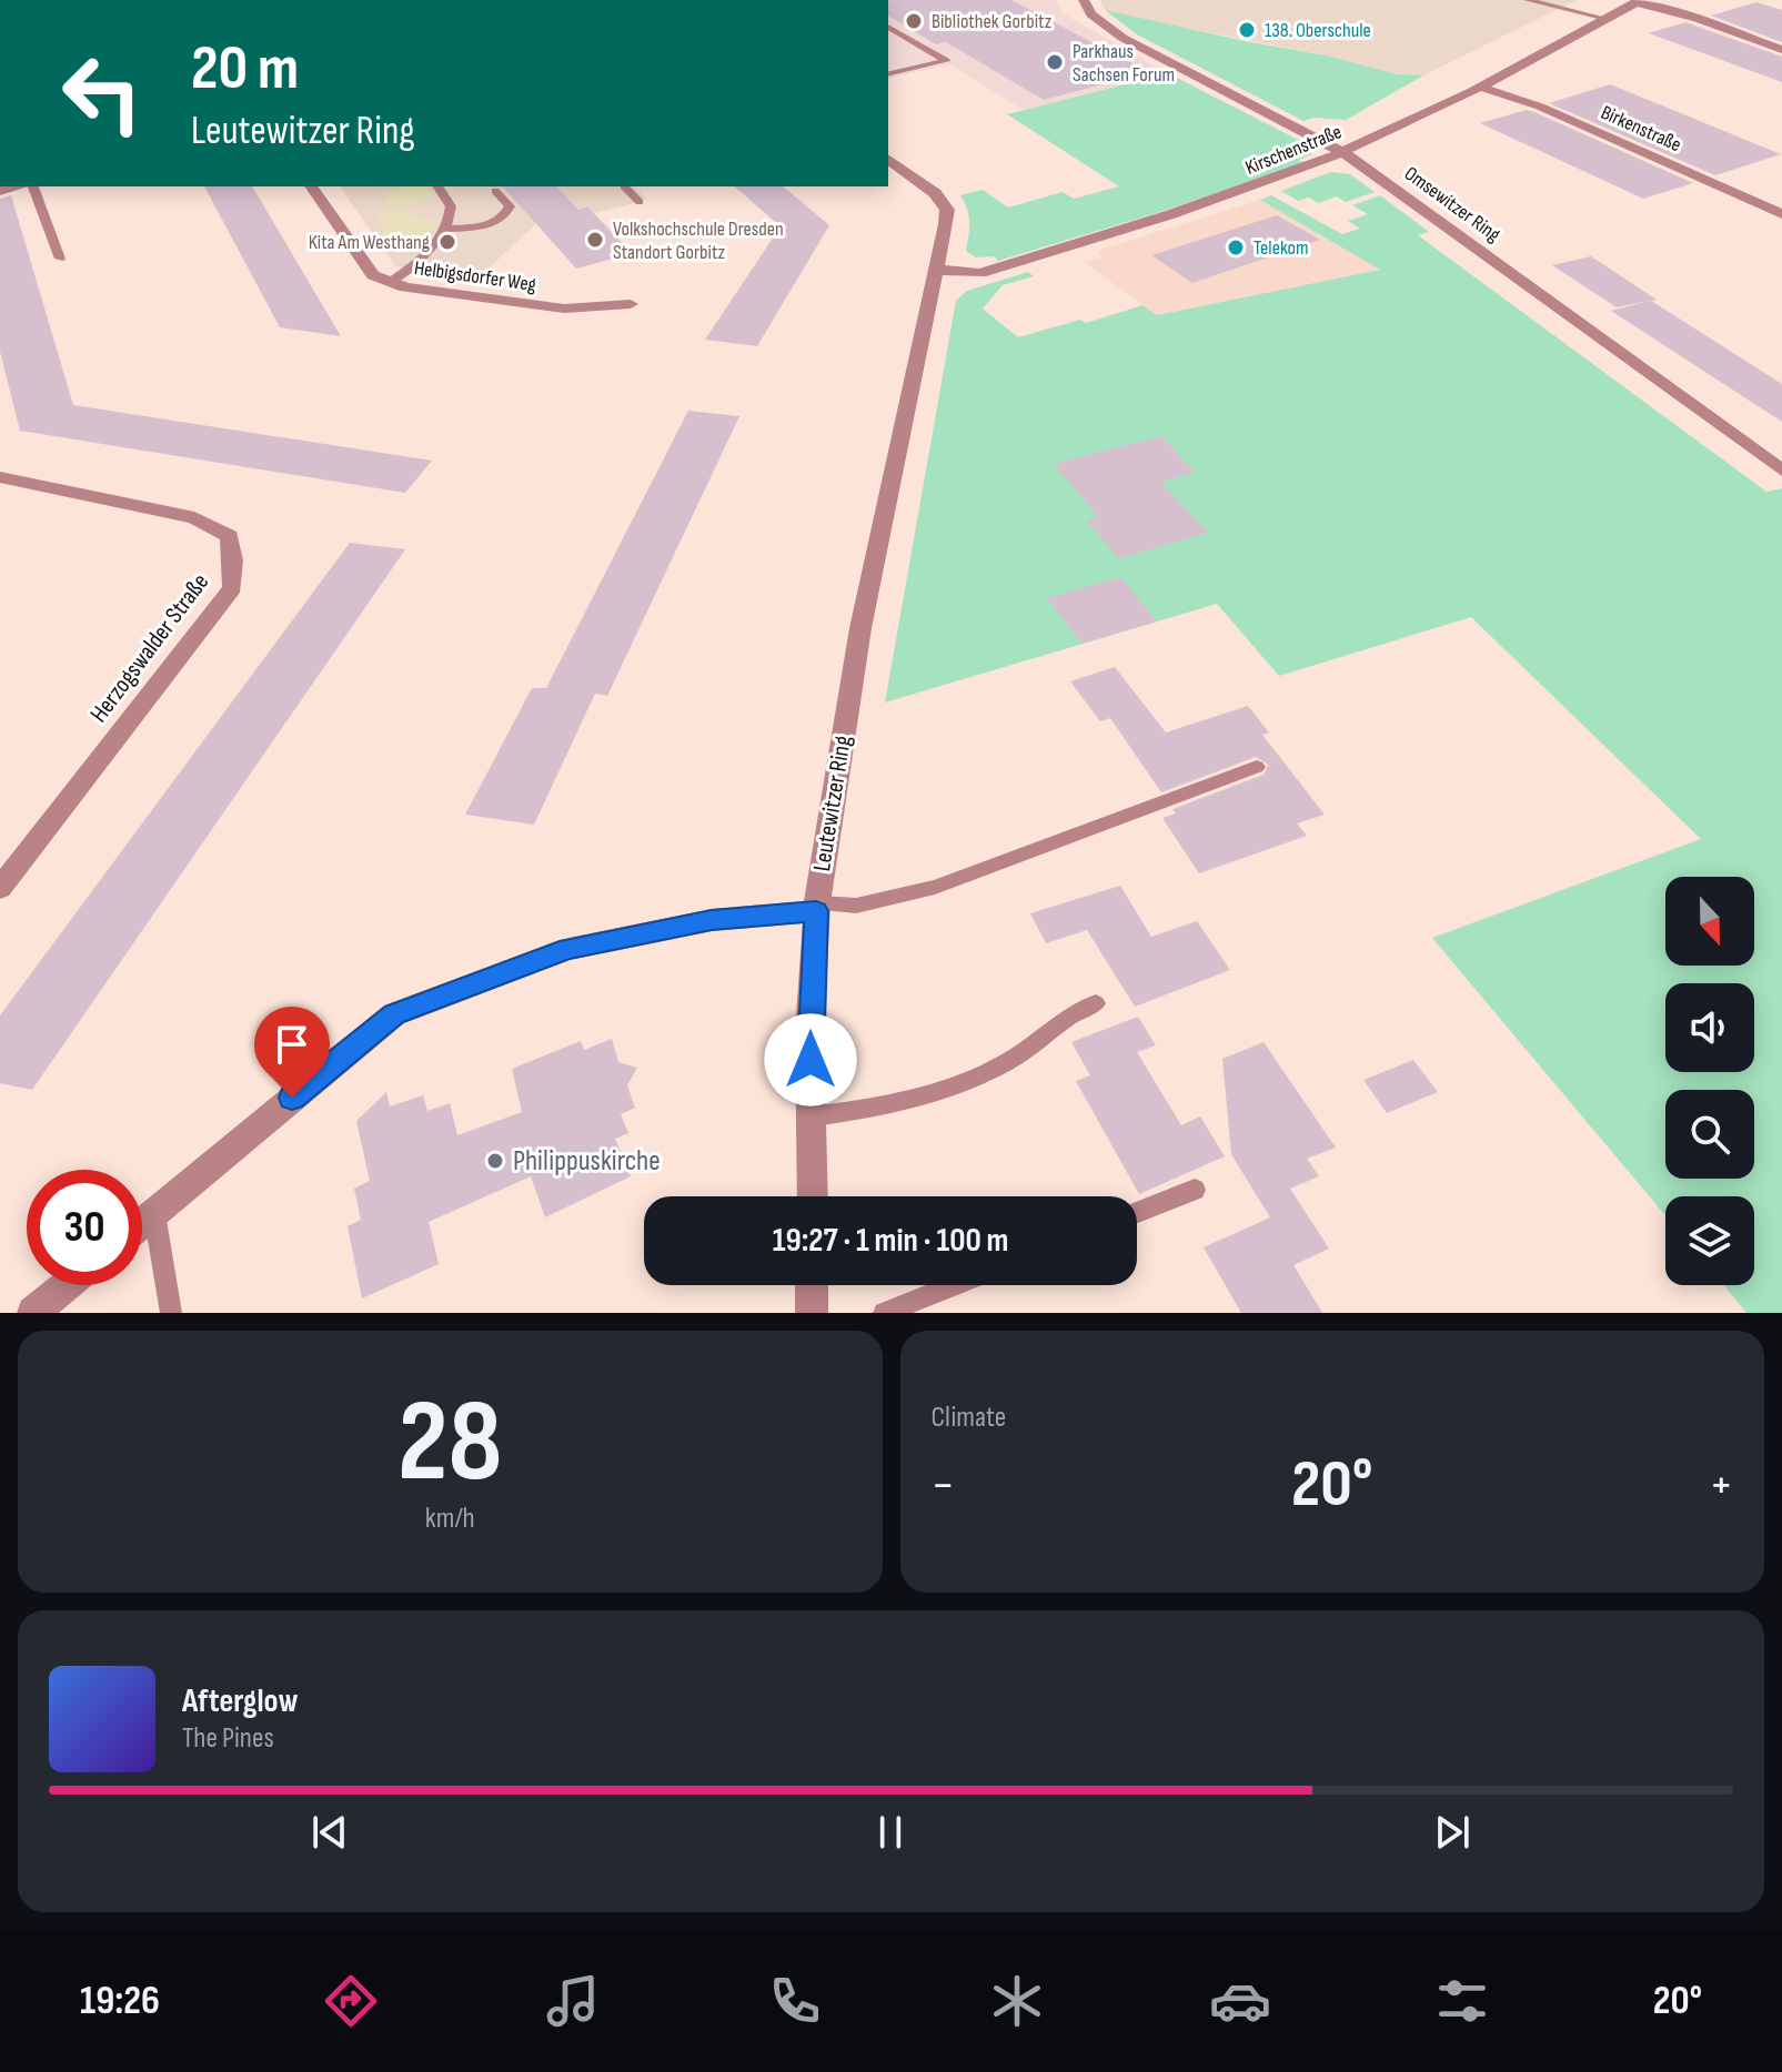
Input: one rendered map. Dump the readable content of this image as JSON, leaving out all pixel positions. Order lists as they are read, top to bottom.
{
  "streets": {
    "street": [
      "Birkenstraße",
      "Kirschenstraße",
      "Omsewitzer Ring",
      "Helbigsdorfer Weg",
      "Herzogswalder Straße",
      "Leutewitzer Ring"
    ]
  },
  "crossings": [
    ["Birkenstraße", "Kirschenstraße"],
    ["Kirschenstraße", "Omsewitzer Ring"],
    ["Kirschenstraße", "Leutewitzer Ring"]
  ],
  "places": [
    "Bibliothek Gorbitz",
    "138. Oberschule",
    "Parkhaus Sachsen Forum",
    "Volkshochschule Dresden Standort Gorbitz",
    "Kita Am Westhang",
    "Telekom",
    "Philippuskirche"
  ],
  "north": "bottom",
  "page": {
    "turn": ["20 m", "Leutewitzer Ring"],
    "limit": "30",
    "trip": "19:27 · 1 min · 100 m",
    "tile": [
      ["28", "km/h"],
      "Climate"
    ],
    "heat": ["−", "20°", "+"],
    "song": ["Afterglow", "The Pines"],
    "tabs": ["19:26", "20°"]
  }
}
